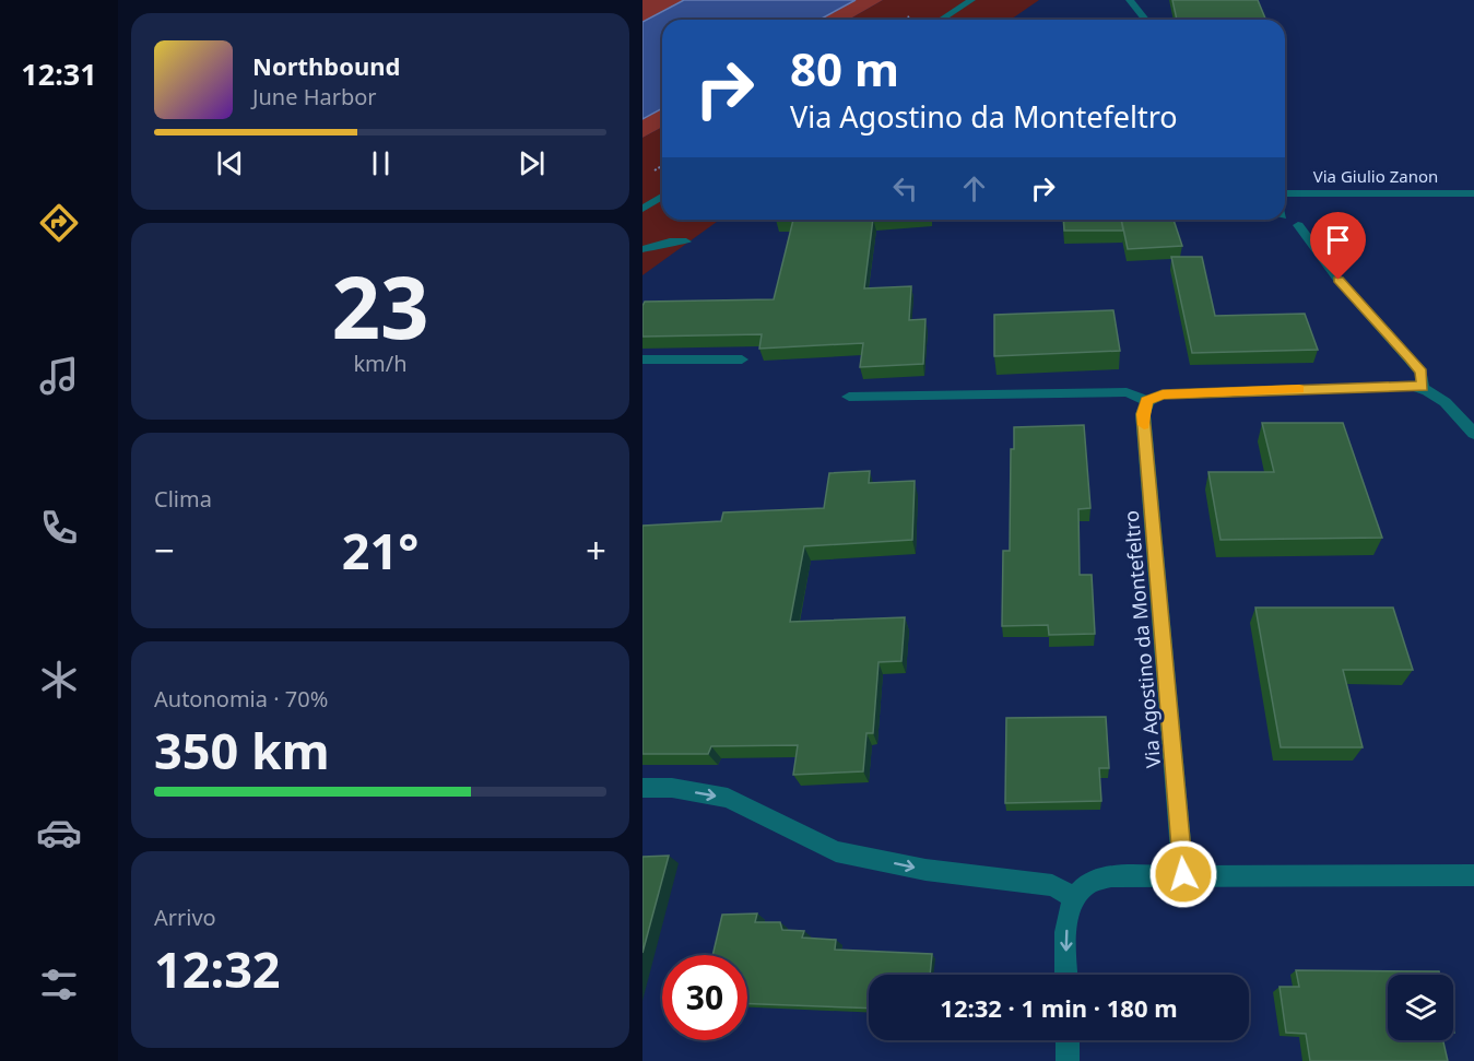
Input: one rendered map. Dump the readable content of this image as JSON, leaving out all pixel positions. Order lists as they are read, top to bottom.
{
  "streets": {
    "street": ["Via Giulio Zanon", "Via Agostino da Montefeltro"]
  },
  "page": {
    "tabs": "12:31",
    "turn": ["80 m", "Via Agostino da Montefeltro"],
    "song": ["Northbound", "June Harbor"],
    "tile": [
      ["23", "km/h"],
      "Clima",
      ["Autonomia · 70%", "350 km"],
      ["Arrivo", "12:32"]
    ],
    "heat": ["−", "21°", "+"],
    "limit": "30",
    "trip": "12:32 · 1 min · 180 m"
  }
}
